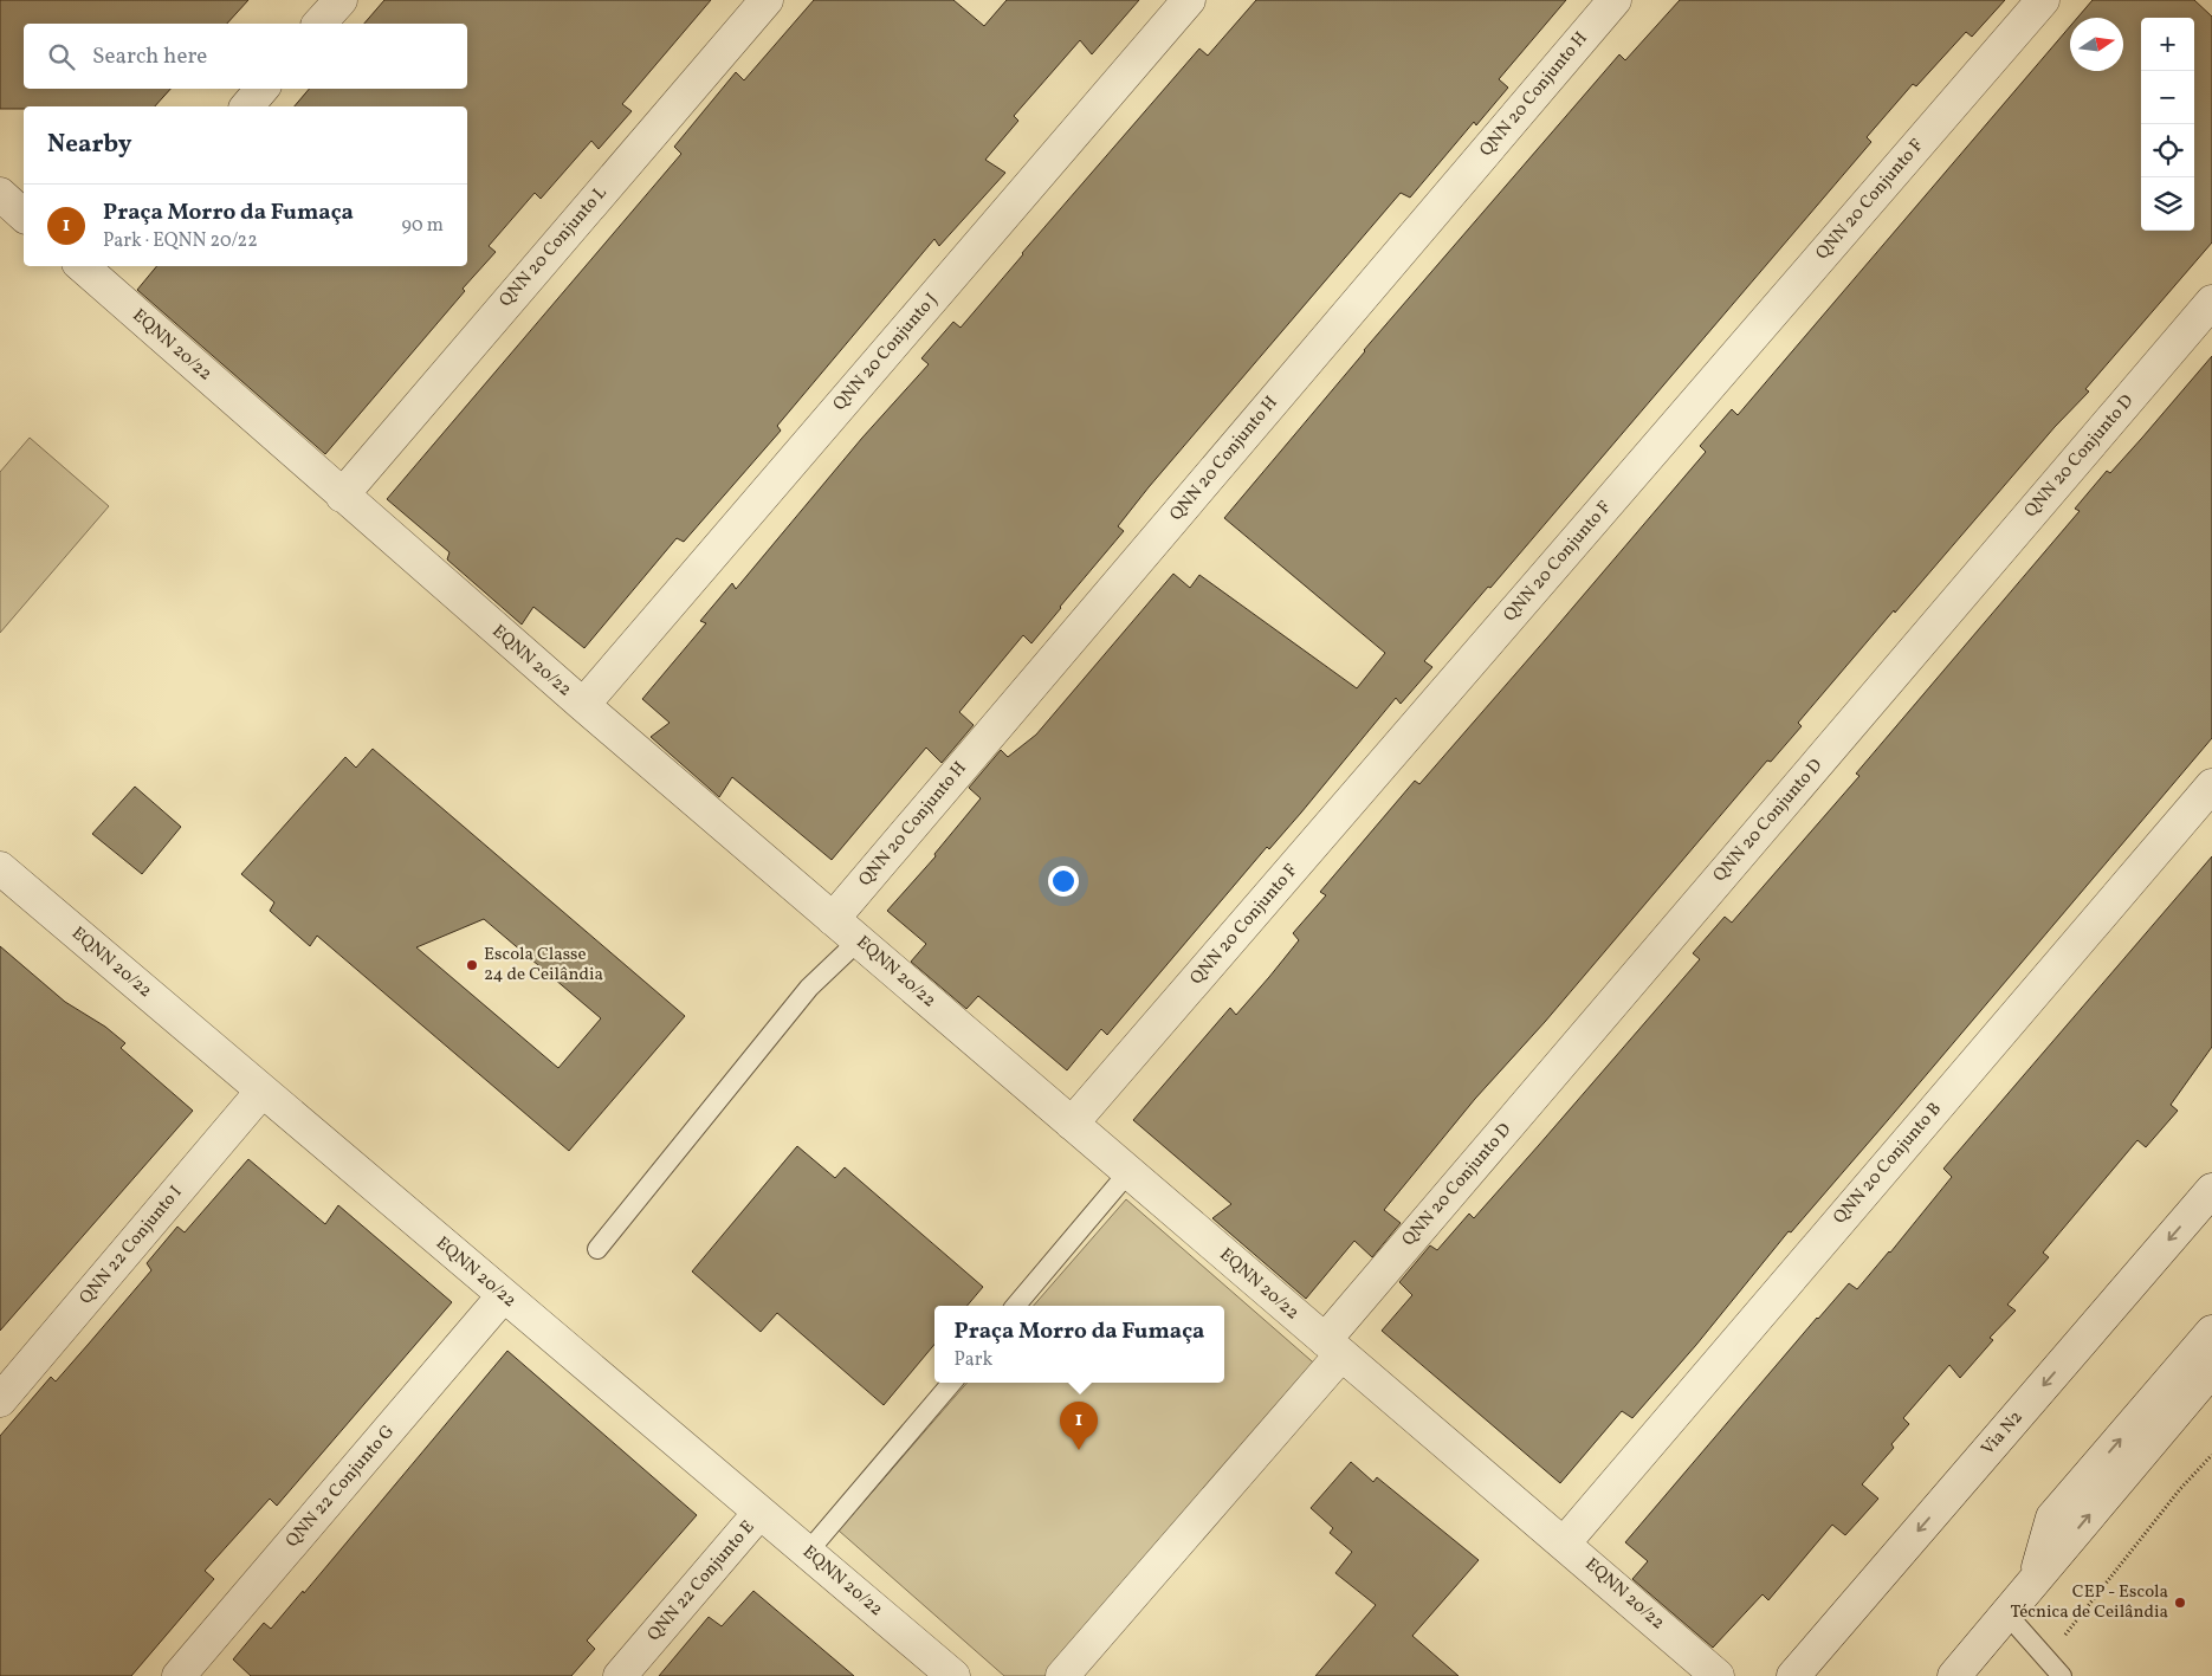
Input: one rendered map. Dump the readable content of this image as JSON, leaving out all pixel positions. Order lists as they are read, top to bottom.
{
  "streets": {
    "street": [
      "QNN 20 Conjunto H",
      "QNN 20 Conjunto F",
      "QNN 20 Conjunto L",
      "EQNN 20/22",
      "QNN 20 Conjunto J",
      "QNN 20 Conjunto D",
      "QNN 20 Conjunto B",
      "QNN 22 Conjunto I",
      "Via N2",
      "QNN 22 Conjunto G",
      "QNN 22 Conjunto E"
    ]
  },
  "crossings": [
    ["QNN 20 Conjunto H", "EQNN 20/22"],
    ["QNN 20 Conjunto F", "EQNN 20/22"],
    ["QNN 20 Conjunto L", "EQNN 20/22"],
    ["EQNN 20/22", "QNN 20 Conjunto J"],
    ["EQNN 20/22", "QNN 20 Conjunto D"],
    ["EQNN 20/22", "QNN 20 Conjunto B"],
    ["EQNN 20/22", "QNN 22 Conjunto I"],
    ["EQNN 20/22", "QNN 22 Conjunto G"],
    ["EQNN 20/22", "QNN 22 Conjunto E"]
  ],
  "places": ["Escola Classe 24 de Ceilândia", "CEP - Escola Técnica de Ceilândia"],
  "north": "right",
  "page": {
    "map_buttons": ["+", "−"],
    "search": "Search here",
    "heading": "Nearby",
    "list": [
      {
        "mark": "1",
        "name": "Praça Morro da Fumaça",
        "note": "Park · EQNN 20/22",
        "value": "90 m"
      }
    ],
    "popup": ["Praça Morro da Fumaça", "Park"],
    "pins": "1"
  }
}
